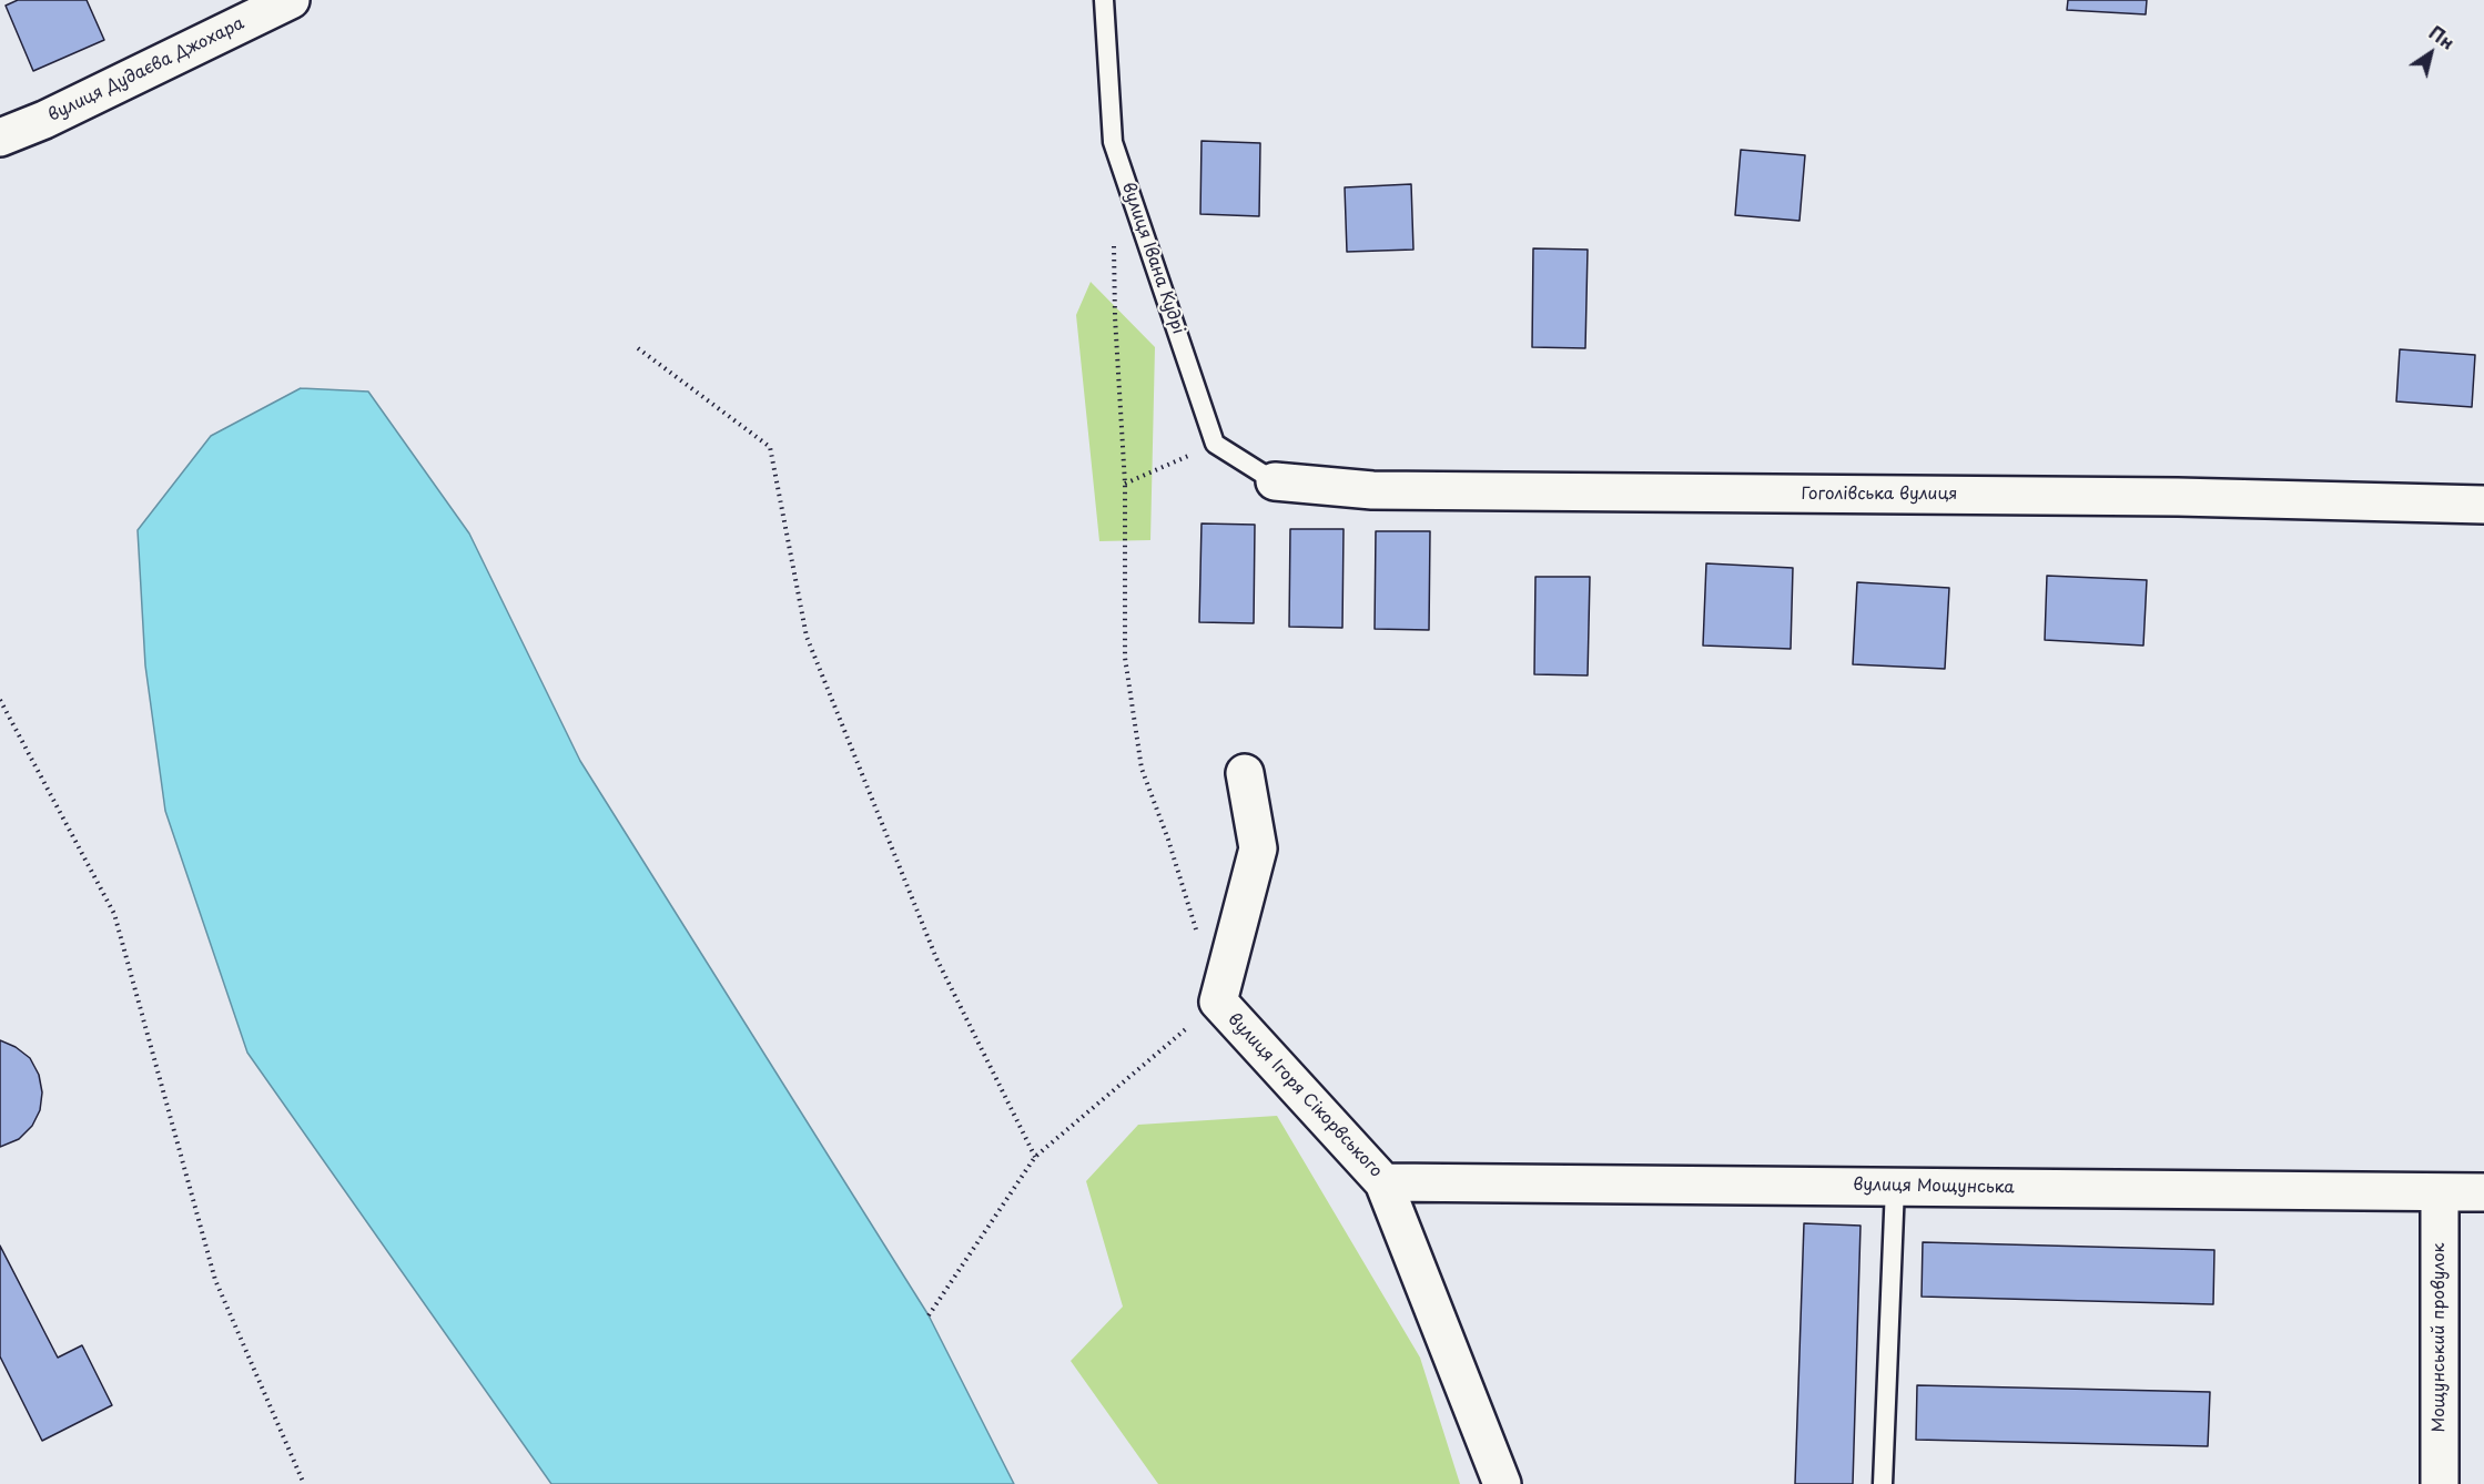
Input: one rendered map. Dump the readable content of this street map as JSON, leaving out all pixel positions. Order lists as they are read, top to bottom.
{
  "streets": {
    "street": [
      "вулиця Дудаєва Джохара",
      "Гоголівська вулиця",
      "вулиця Ігоря Сікорвського",
      "вулиця Мощунська",
      "Мощунський провулок"
    ],
    "lane": ["вулиця Івана Кудрі"]
  },
  "crossings": [
    ["вулиця Ігоря Сікорвського", "вулиця Мощунська"],
    ["вулиця Мощунська", "Мощунський провулок"]
  ],
  "north": "top right"
}
